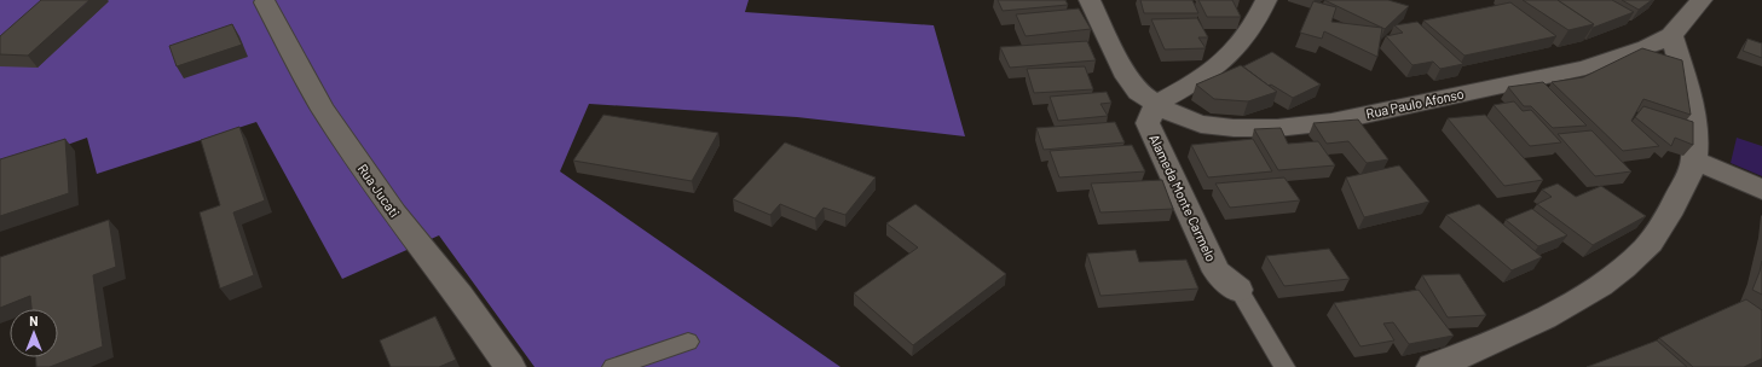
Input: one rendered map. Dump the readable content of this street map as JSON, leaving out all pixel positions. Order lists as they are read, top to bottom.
{
  "streets": {
    "street": ["Rua Paulo Afonso", "Rua Jucati", "Alameda Monte Carmelo"]
  },
  "crossings": [
    ["Rua Paulo Afonso", "Alameda Monte Carmelo"]
  ],
  "north": "top"
}
